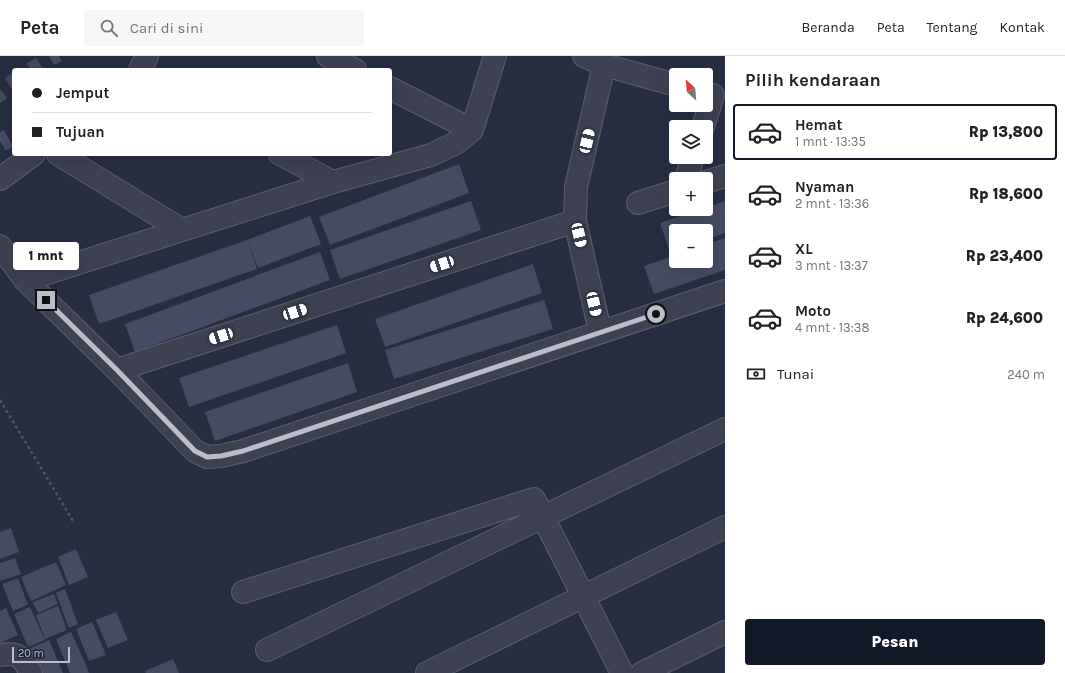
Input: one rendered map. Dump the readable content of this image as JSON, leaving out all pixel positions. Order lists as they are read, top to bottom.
{
  "scale_bar": "20 m",
  "north": "top left",
  "page": {
    "header": "Peta",
    "search": "Cari di sini",
    "nav": [
      "Beranda",
      "Peta",
      "Tentang",
      "Kontak"
    ],
    "heading": "Pilih kendaraan",
    "map_buttons": ["+", "−"],
    "banner": ["Jemput", "Tujuan"],
    "list": [
      {
        "name": "Hemat",
        "note": "1 mnt · 13:35",
        "value": "Rp 13,800"
      },
      {
        "name": "Nyaman",
        "note": "2 mnt · 13:36",
        "value": "Rp 18,600"
      },
      {
        "name": "XL",
        "note": "3 mnt · 13:37",
        "value": "Rp 23,400"
      },
      {
        "name": "Moto",
        "note": "4 mnt · 13:38",
        "value": "Rp 24,600"
      }
    ],
    "bubble": "1 mnt",
    "pay": ["Tunai", "240 m"],
    "buttons": "Pesan",
    "scale": "20 m"
  }
}
